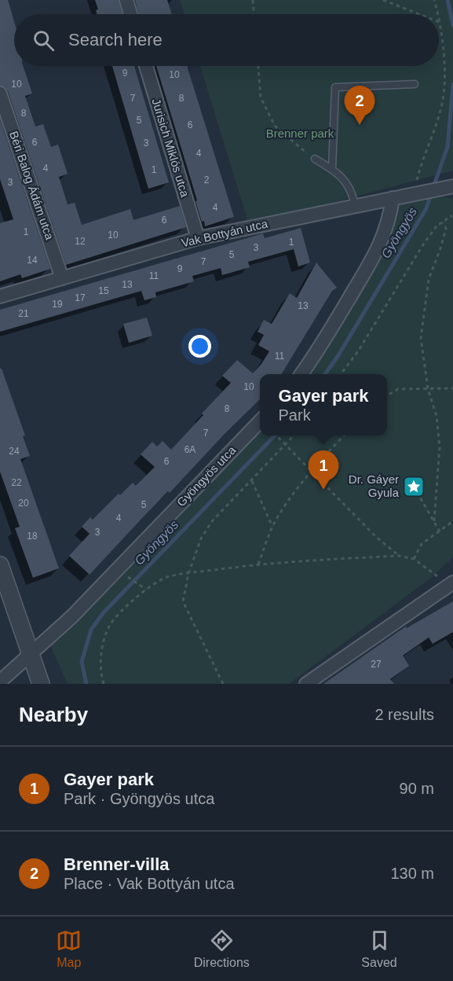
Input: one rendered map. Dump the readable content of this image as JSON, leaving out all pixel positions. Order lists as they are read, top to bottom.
{
  "streets": {
    "street": [
      "Jurisich Miklós utca",
      "Béri Balog Ádám utca",
      "Vak Bottyán utca",
      "Gyöngyös utca"
    ]
  },
  "crossings": [
    ["Jurisich Miklós utca", "Vak Bottyán utca"],
    ["Béri Balog Ádám utca", "Vak Bottyán utca"]
  ],
  "water": ["Gyöngyös"],
  "parks": ["Brenner park"],
  "places": {
    "place": ["Dr. Gáyer Gyula"]
  },
  "house_numbers": [
    "9",
    "10",
    "10",
    "7",
    "8",
    "8",
    "5",
    "6",
    "6",
    "3",
    "4",
    "4",
    "1",
    "2",
    "3",
    "4",
    "6",
    "1",
    "10",
    "12",
    "1",
    "3",
    "5",
    "14",
    "7",
    "9",
    "11",
    "13",
    "15",
    "17",
    "19",
    "13",
    "21",
    "11",
    "10",
    "8",
    "7",
    "6A",
    "24",
    "6",
    "22",
    "20",
    "5",
    "4",
    "3",
    "18",
    "27"
  ],
  "page": {
    "search": "Search here",
    "pins": ["2", "1"],
    "popup": ["Gayer park", "Park"],
    "heading": ["Nearby", "2 results"],
    "list": [
      {
        "mark": "1",
        "name": "Gayer park",
        "note": "Park · Gyöngyös utca",
        "value": "90 m"
      },
      {
        "mark": "2",
        "name": "Brenner-villa",
        "note": "Place · Vak Bottyán utca",
        "value": "130 m"
      }
    ],
    "nav": ["Map", "Directions", "Saved"]
  }
}
